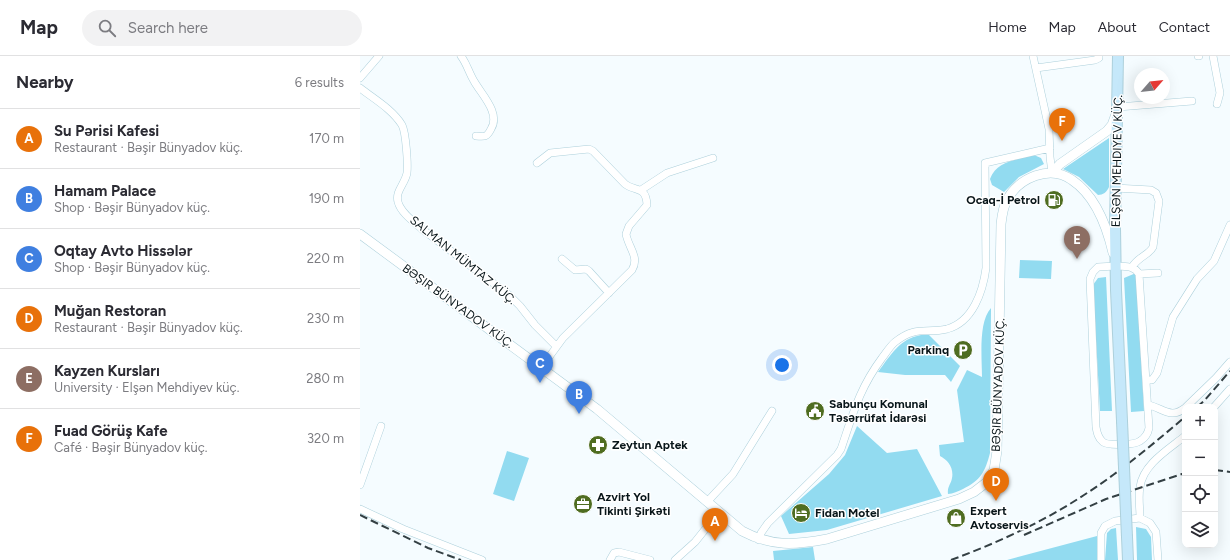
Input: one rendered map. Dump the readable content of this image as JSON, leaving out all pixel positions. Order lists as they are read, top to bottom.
{
  "streets": {
    "main road": ["ELŞƏN MEHDIYEV KÜÇ."],
    "street": ["SALMAN MÜMTAZ KÜÇ.", "BƏŞIR BÜNYADOV KÜÇ."]
  },
  "places": {
    "fuel station": ["Ocaq-İ Petrol"],
    "parking": ["Parkinq"],
    "public building": ["Sabunçu Komunal Təsərrüfat İdarəsi"],
    "pharmacy": ["Zeytun Aptek"],
    "office": ["Azvirt Yol Tikinti Şirkəti"],
    "hotel": ["Fidan Motel"],
    "shop": ["Expert Avtoservis"]
  },
  "north": "top right",
  "page": {
    "header": "Map",
    "search": "Search here",
    "nav": [
      "Home",
      "Map",
      "About",
      "Contact"
    ],
    "heading": ["Nearby", "6 results"],
    "list": [
      {
        "mark": "A",
        "name": "Su Pərisi Kafesi",
        "note": "Restaurant · Bəşir Bünyadov küç.",
        "value": "170 m"
      },
      {
        "mark": "B",
        "name": "Hamam Palace",
        "note": "Shop · Bəşir Bünyadov küç.",
        "value": "190 m"
      },
      {
        "mark": "C",
        "name": "Oqtay Avto Hissələr",
        "note": "Shop · Bəşir Bünyadov küç.",
        "value": "220 m"
      },
      {
        "mark": "D",
        "name": "Muğan Restoran",
        "note": "Restaurant · Bəşir Bünyadov küç.",
        "value": "230 m"
      },
      {
        "mark": "E",
        "name": "Kayzen Kursları",
        "note": "University · Elşən Mehdiyev küç.",
        "value": "280 m"
      },
      {
        "mark": "F",
        "name": "Fuad Görüş Kafe",
        "note": "Café · Bəşir Bünyadov küç.",
        "value": "320 m"
      }
    ],
    "pins": [
      "F",
      "E",
      "C",
      "B",
      "D",
      "A"
    ],
    "map_buttons": ["+", "−"]
  }
}
